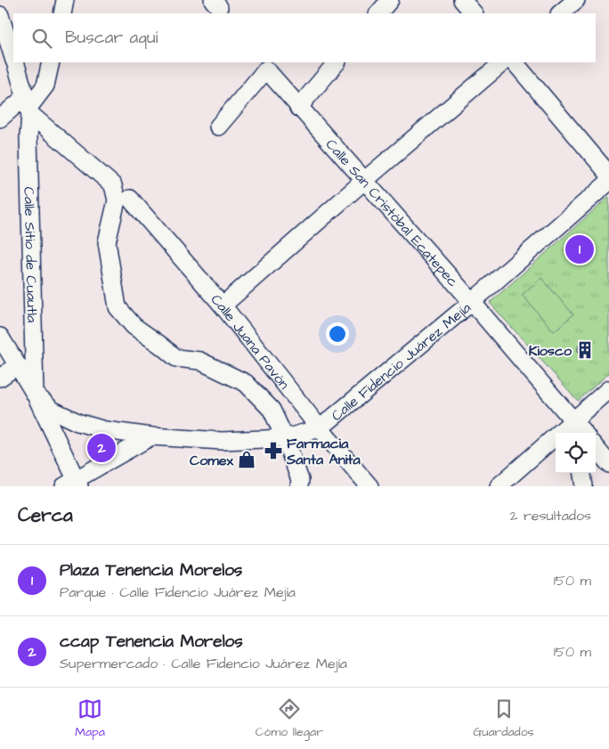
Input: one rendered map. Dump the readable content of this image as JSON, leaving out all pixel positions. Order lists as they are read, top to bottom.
{
  "streets": {
    "street": [
      "Calle San Cristóbal Ecatepec",
      "Calle Sitio de Cuautla",
      "Calle Juana Pavón",
      "Calle Fidencio Juárez Mejía"
    ]
  },
  "crossings": [
    ["Calle San Cristóbal Ecatepec", "Calle Fidencio Juárez Mejía"],
    ["Calle Sitio de Cuautla", "Calle Fidencio Juárez Mejía"],
    ["Calle Juana Pavón", "Calle Fidencio Juárez Mejía"]
  ],
  "places": {
    "building": ["Kiosco"],
    "pharmacy": ["Farmacia Santa Anita"],
    "shop": ["Comex"]
  },
  "page": {
    "search": "Buscar aquí",
    "pins": ["1", "2"],
    "heading": ["Cerca", "2 resultados"],
    "list": [
      {
        "mark": "1",
        "name": "Plaza Tenencia Morelos",
        "note": "Parque · Calle Fidencio Juárez Mejía",
        "value": "150 m"
      },
      {
        "mark": "2",
        "name": "ccap Tenencia Morelos",
        "note": "Supermercado · Calle Fidencio Juárez Mejía",
        "value": "150 m"
      }
    ],
    "nav": ["Mapa", "Cómo llegar", "Guardados"]
  }
}
